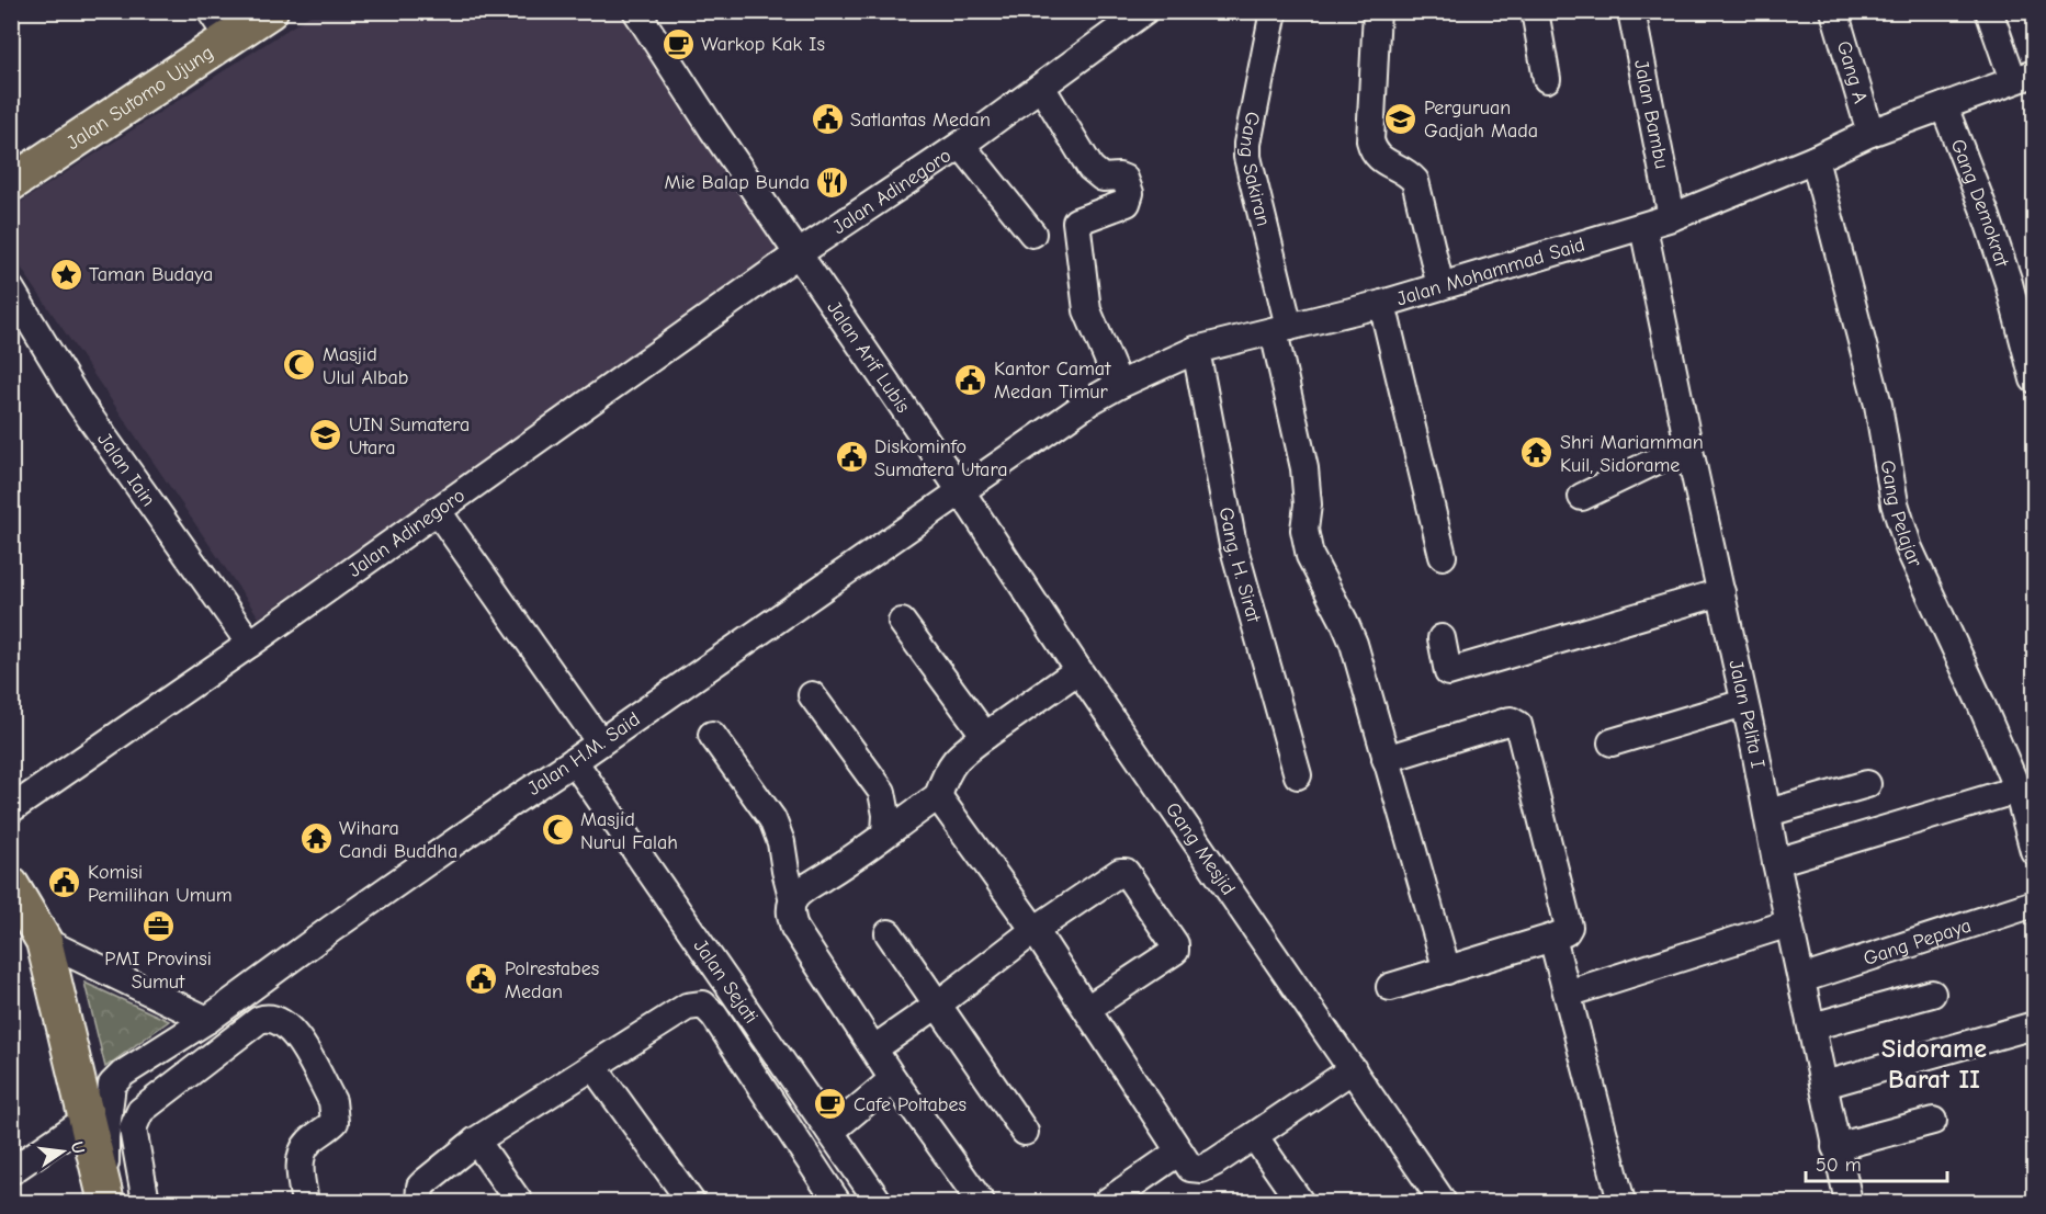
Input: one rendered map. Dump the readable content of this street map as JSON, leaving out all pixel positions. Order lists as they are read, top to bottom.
{
  "streets": {
    "main road": ["Jalan Sutomo Ujung"],
    "street": [
      "Gang A",
      "Jalan Bambu",
      "Gang Sakiran",
      "Jalan Adinegoro",
      "Gang Demokrat",
      "Jalan Mohammad Said",
      "Jalan Arif Lubis",
      "Jalan Iain",
      "Gang Pelajar",
      "Gang. H. Sirat",
      "Jalan Pelita I",
      "Jalan H.M. Said",
      "Gang Mesjid",
      "Gang Pepaya",
      "Jalan Sejati"
    ]
  },
  "crossings": [
    ["Gang A", "Jalan Mohammad Said"],
    ["Jalan Bambu", "Jalan Mohammad Said"],
    ["Gang Sakiran", "Jalan Mohammad Said"],
    ["Jalan Adinegoro", "Jalan Arif Lubis"],
    ["Jalan Adinegoro", "Jalan Iain"],
    ["Gang Demokrat", "Jalan Mohammad Said"],
    ["Jalan Mohammad Said", "Jalan Arif Lubis"],
    ["Jalan Mohammad Said", "Gang Pelajar"],
    ["Jalan Mohammad Said", "Gang. H. Sirat"],
    ["Jalan Mohammad Said", "Jalan Pelita I"],
    ["Jalan Mohammad Said", "Jalan H.M. Said"],
    ["Jalan Mohammad Said", "Gang Mesjid"],
    ["Jalan Arif Lubis", "Jalan H.M. Said"],
    ["Jalan Arif Lubis", "Gang Mesjid"],
    ["Jalan Pelita I", "Gang Pepaya"],
    ["Jalan H.M. Said", "Gang Mesjid"],
    ["Jalan H.M. Said", "Jalan Sejati"]
  ],
  "districts": ["Sidorame Barat II"],
  "places": {
    "cafe": ["Warkop Kak Is", "Cafe Poltabes"],
    "school or university": ["Perguruan Gadjah Mada", "UIN Sumatera Utara"],
    "public building": [
      "Satlantas Medan",
      "Kantor Camat Medan Timur",
      "Diskominfo Sumatera Utara",
      "Komisi Pemilihan Umum",
      "Polrestabes Medan"
    ],
    "restaurant": ["Mie Balap Bunda"],
    "place": ["Taman Budaya"],
    "mosque": ["Masjid Ulul Albab", "Masjid Nurul Falah"],
    "temple": ["Shri Mariamman Kuil, Sidorame", "Wihara Candi Buddha"],
    "office": ["PMI Provinsi Sumut"]
  },
  "scale_bar": "50 m",
  "north": "right"
}
